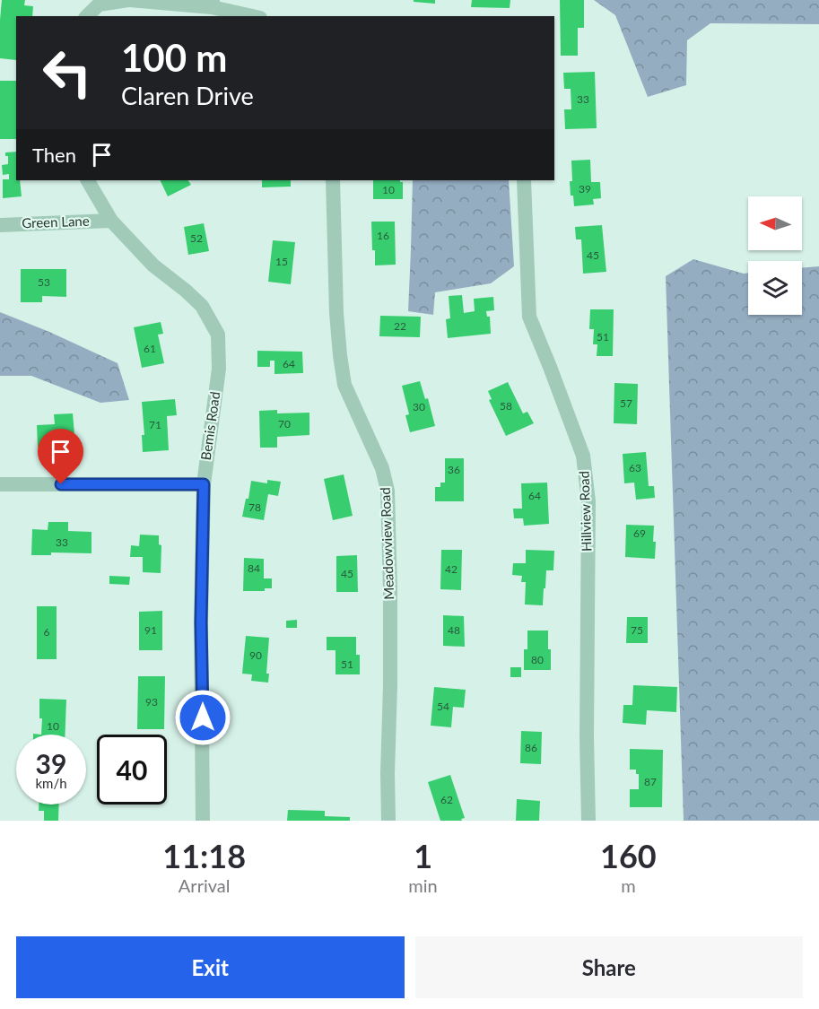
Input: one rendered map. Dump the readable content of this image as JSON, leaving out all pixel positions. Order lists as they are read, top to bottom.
{
  "streets": {
    "street": [
      "Green Lane",
      "Bemis Road",
      "Hillview Road",
      "Meadowview Road"
    ]
  },
  "crossings": [
    ["Green Lane", "Bemis Road"]
  ],
  "house_numbers": [
    "33",
    "39",
    "10",
    "16",
    "52",
    "45",
    "15",
    "53",
    "22",
    "51",
    "61",
    "64",
    "57",
    "58",
    "30",
    "70",
    "71",
    "63",
    "36",
    "64",
    "78",
    "69",
    "33",
    "84",
    "42",
    "45",
    "91",
    "48",
    "75",
    "6",
    "90",
    "80",
    "51",
    "93",
    "54",
    "10",
    "86",
    "87",
    "62"
  ],
  "north": "left",
  "page": {
    "turn": ["100 m", "Claren Drive"],
    "then": "Then",
    "speed": "39 km/h",
    "limit": "40",
    "eta": [
      "11:18",
      "Arrival",
      "1",
      "min",
      "160",
      "m"
    ],
    "buttons": ["Exit", "Share"]
  }
}
